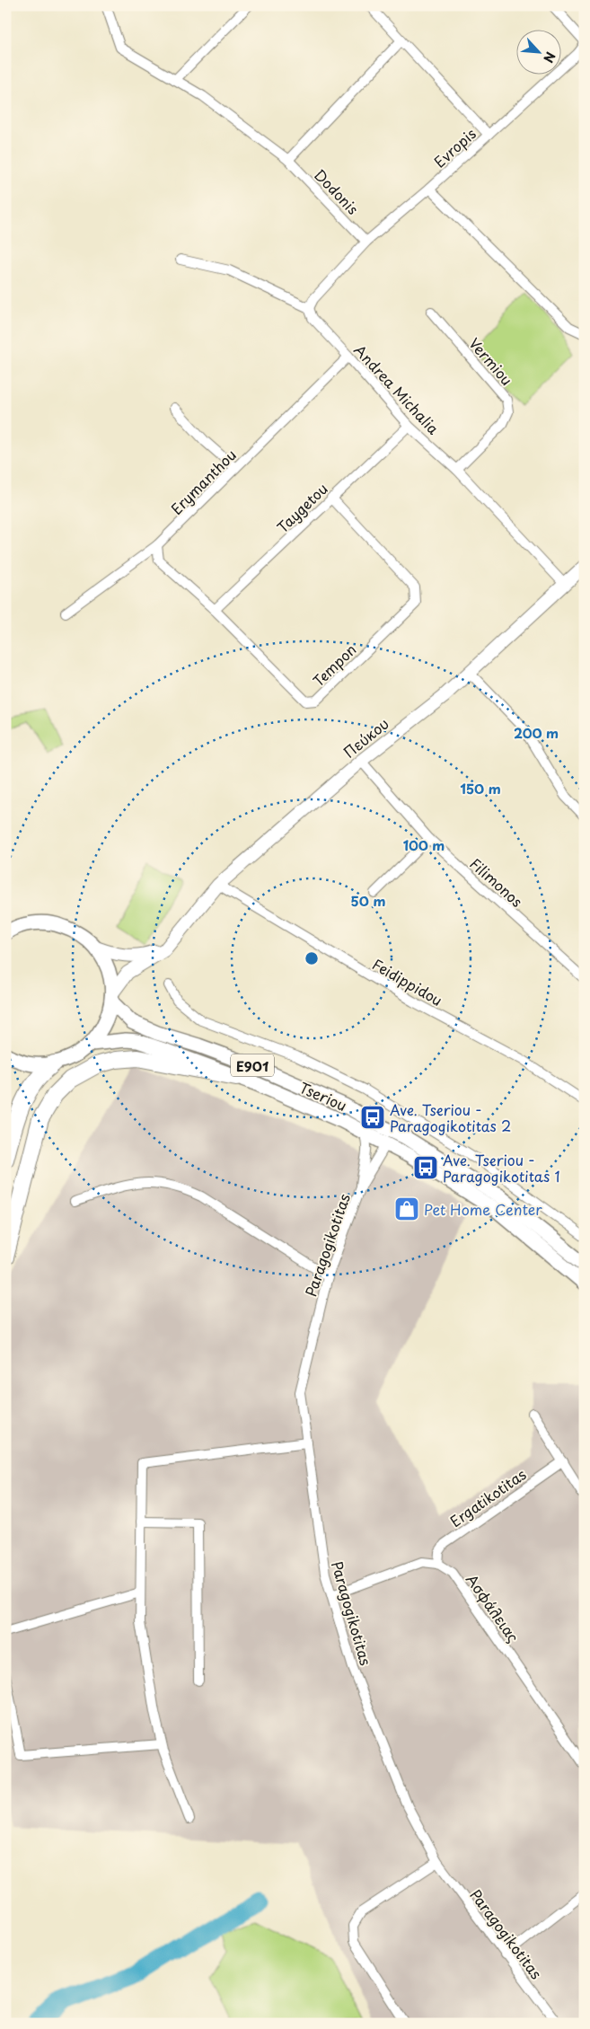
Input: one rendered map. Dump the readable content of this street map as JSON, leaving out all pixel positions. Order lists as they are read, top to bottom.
{
  "streets": {
    "main road": ["Πεύκου", "E901", "Tseriou"],
    "street": [
      "Evropis",
      "Dodonis",
      "Vermiou",
      "Andrea Michalia",
      "Erymanthou",
      "Taygetou",
      "Tempon",
      "Filimonos",
      "Feidippidou",
      "Paragogikotitas",
      "Ergatikotitas",
      "Ασφάλειας"
    ]
  },
  "crossings": [
    ["Evropis", "Dodonis"],
    ["Evropis", "Andrea Michalia"],
    ["Vermiou", "Andrea Michalia"],
    ["Andrea Michalia", "Erymanthou"],
    ["Andrea Michalia", "Taygetou"],
    ["Andrea Michalia", "Πεύκου"],
    ["Erymanthou", "Tempon"],
    ["Taygetou", "Tempon"],
    ["Πεύκου", "Filimonos"],
    ["Πεύκου", "Feidippidou"],
    ["Πεύκου", "Tseriou"],
    ["Tseriou", "Paragogikotitas"],
    ["Ergatikotitas", "Ασφάλειας"]
  ],
  "places": {
    "bus stop": ["Ave. Tseriou - Paragogikotitas 2", "Ave. Tseriou - Paragogikotitas 1"],
    "shop": ["Pet Home Center"]
  },
  "north": "bottom right",
  "rings": [
    "200 m",
    "150 m",
    "100 m",
    "50 m"
  ]
}
